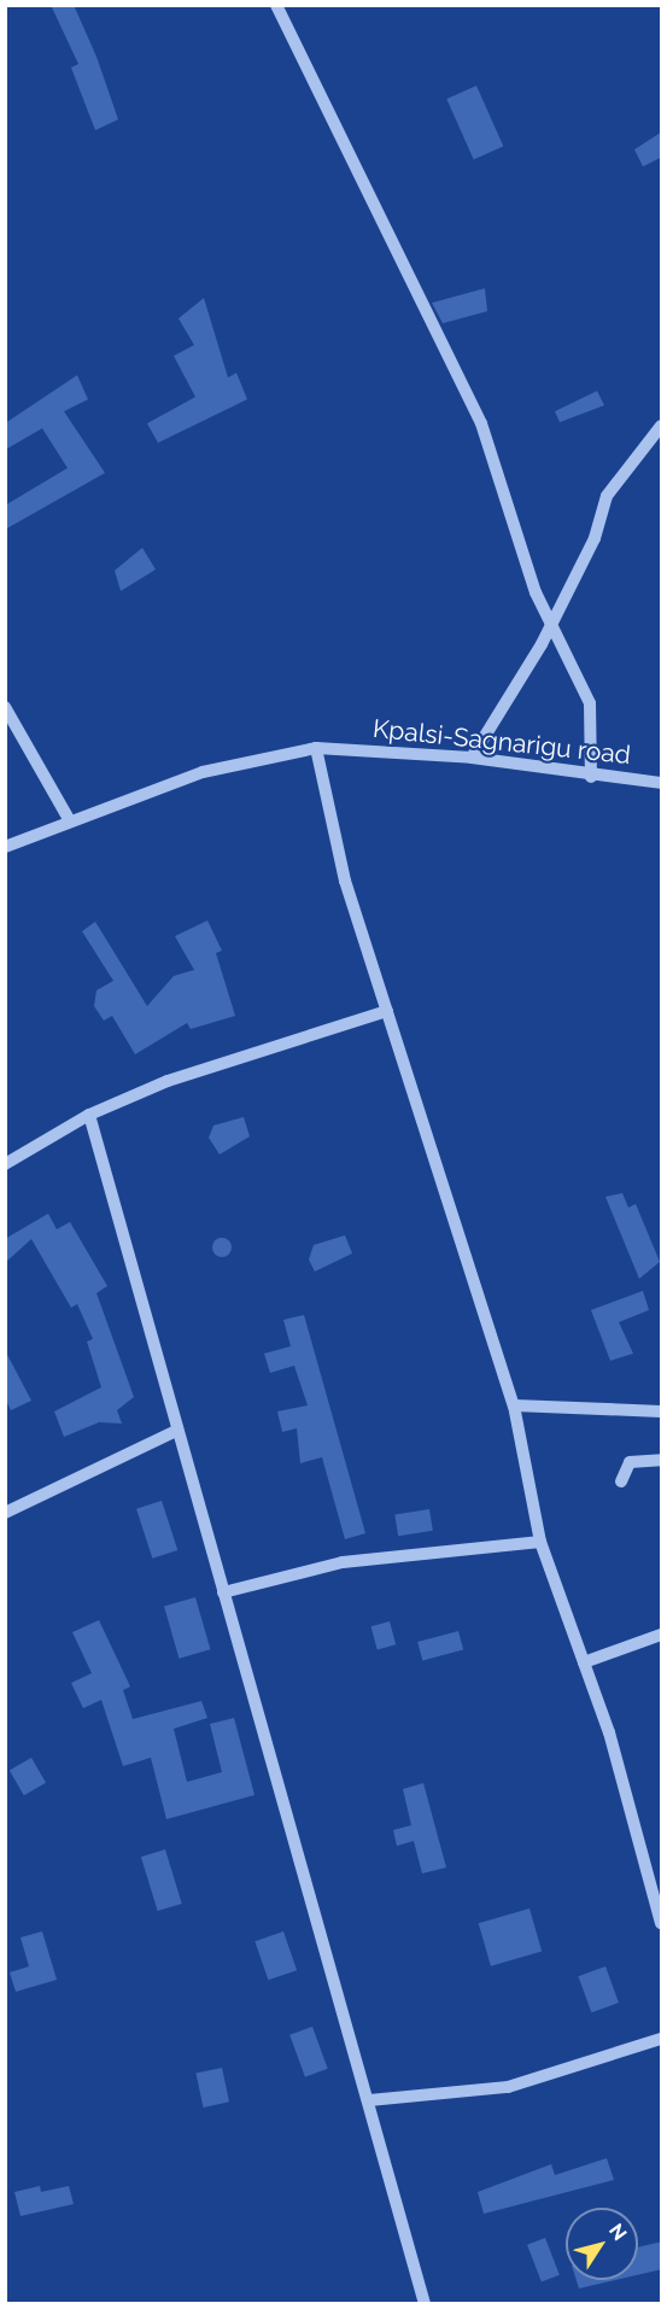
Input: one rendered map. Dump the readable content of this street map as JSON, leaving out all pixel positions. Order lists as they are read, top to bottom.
{
  "streets": {
    "street": ["Kpalsi-Sagnarigu road"]
  },
  "north": "top right"
}
